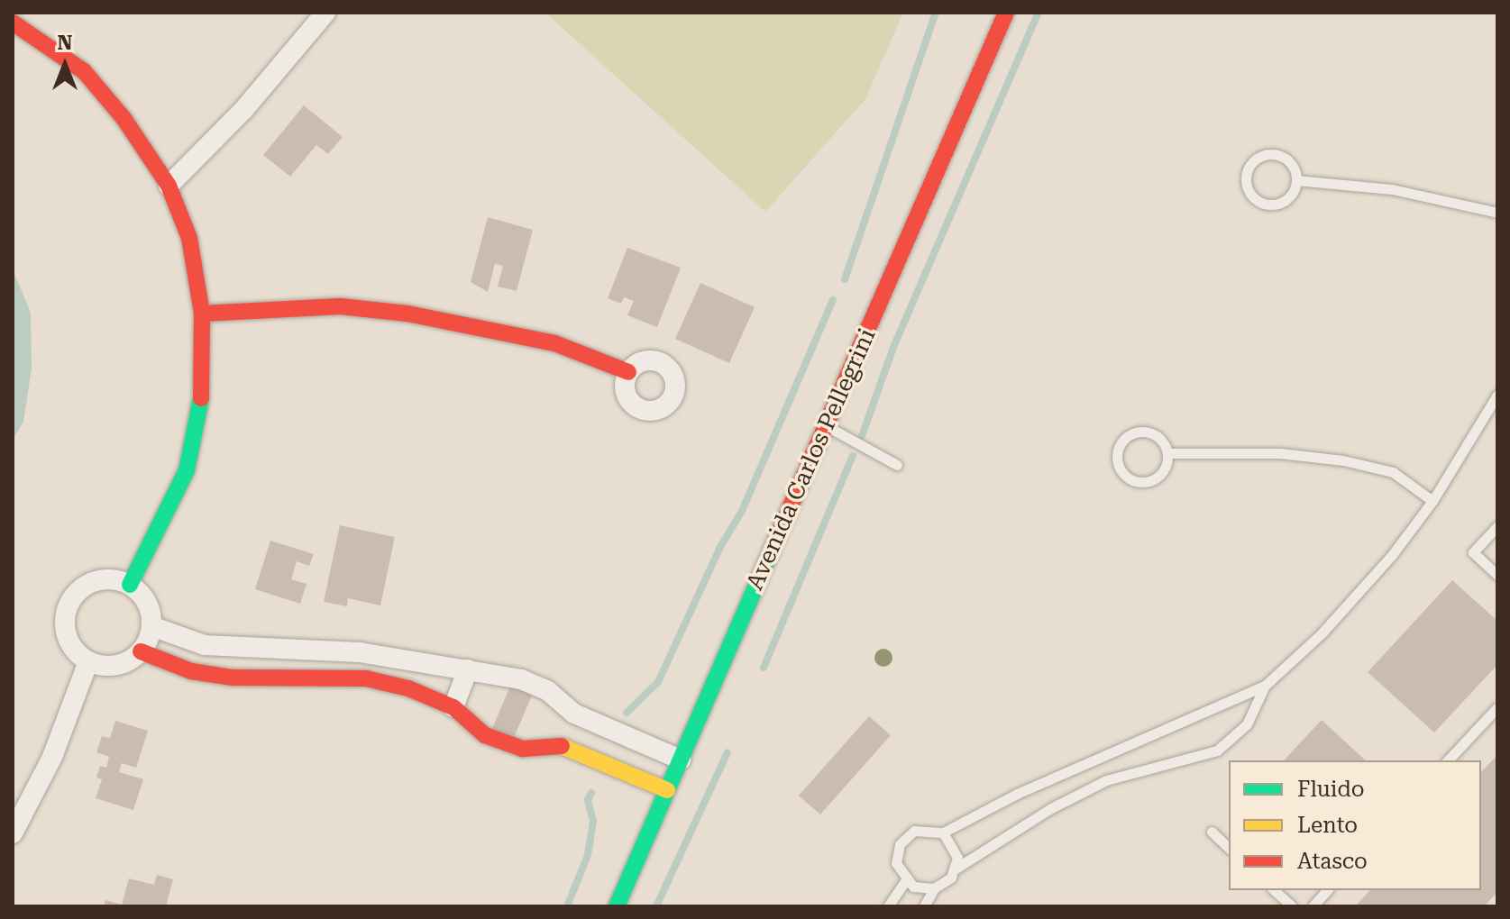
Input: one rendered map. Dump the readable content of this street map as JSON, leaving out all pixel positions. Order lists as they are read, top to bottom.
{
  "streets": {
    "street": ["Avenida Carlos Pellegrini"]
  },
  "legend": ["Fluido", "Lento", "Atasco"],
  "north": "top"
}
